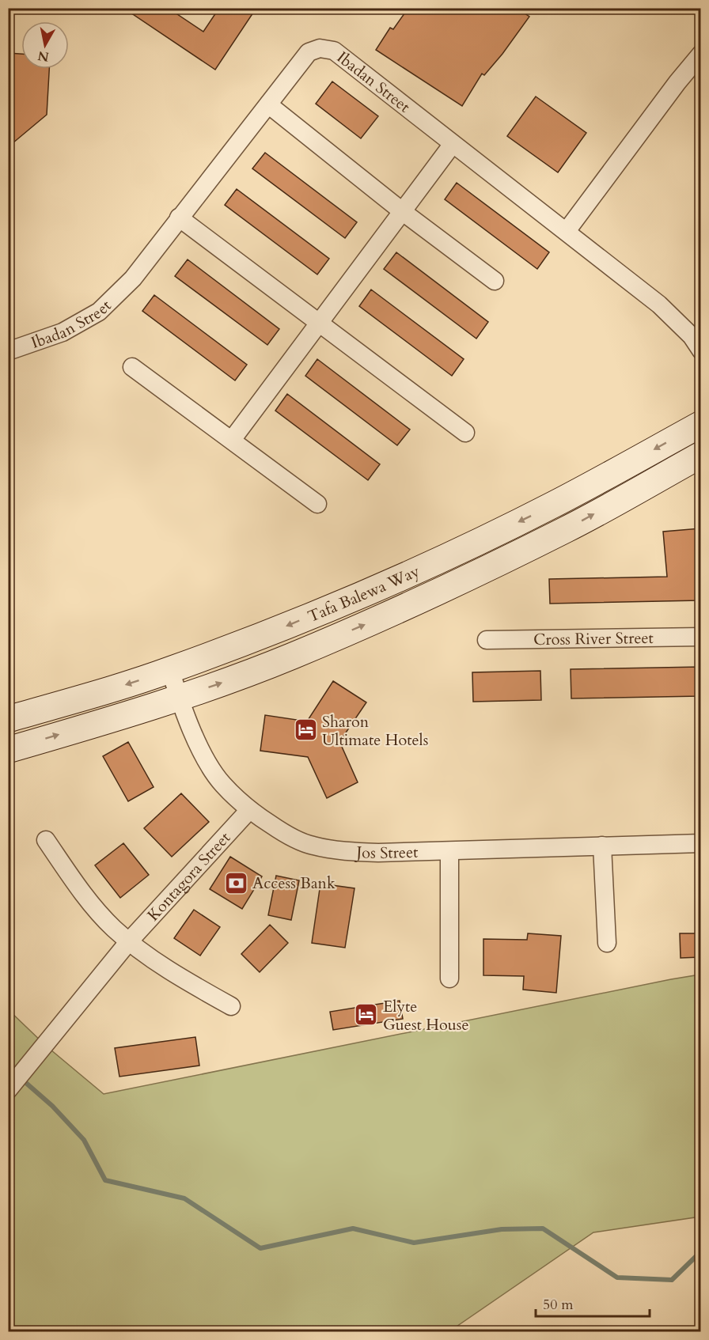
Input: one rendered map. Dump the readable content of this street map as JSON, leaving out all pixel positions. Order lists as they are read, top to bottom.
{
  "streets": {
    "main road": ["Tafa Balewa Way"],
    "street": [
      "Ibadan Street",
      "Cross River Street",
      "Jos Street",
      "Kontagora Street"
    ]
  },
  "crossings": [
    ["Tafa Balewa Way", "Jos Street"],
    ["Jos Street", "Kontagora Street"]
  ],
  "places": {
    "hotel": ["Sharon Ultimate Hotels", "Elyte Guest House"],
    "bank": ["Access Bank"]
  },
  "scale_bar": "50 m",
  "north": "bottom"
}
